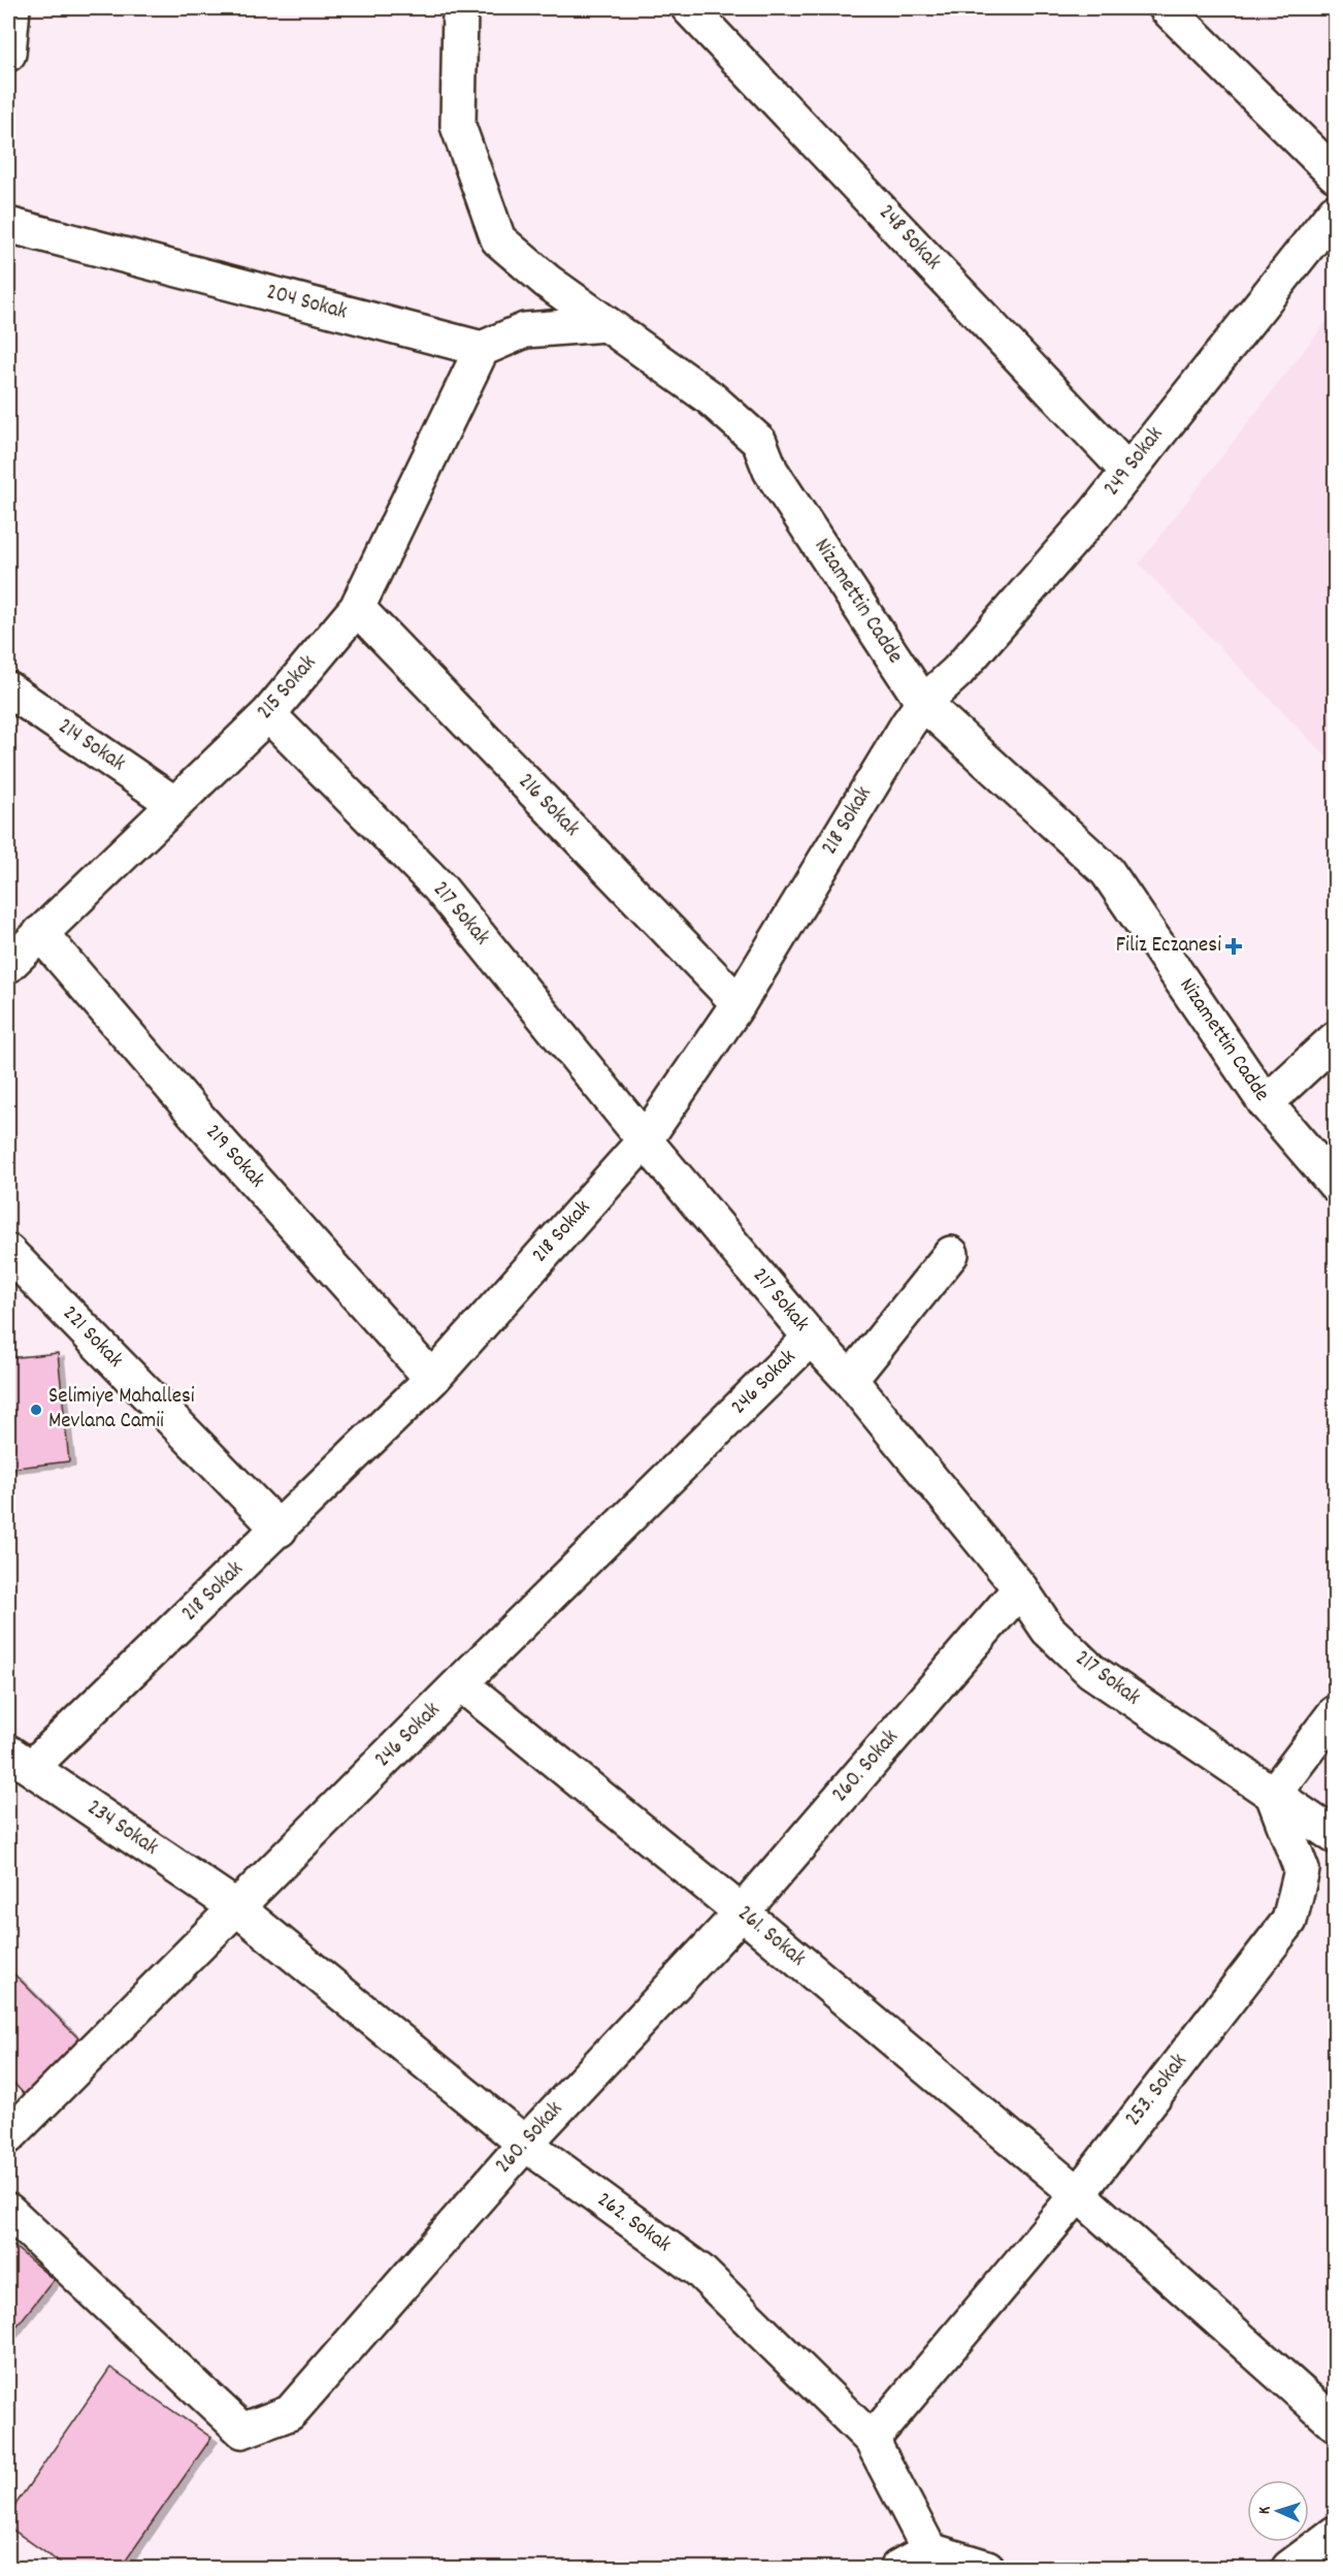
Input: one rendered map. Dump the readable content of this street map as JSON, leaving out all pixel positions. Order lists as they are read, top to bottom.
{
  "streets": {
    "street": [
      "248 Sokak",
      "204 Sokak",
      "249 Sokak",
      "Nizamettin Cadde",
      "215 Sokak",
      "214 Sokak",
      "216 Sokak",
      "218 Sokak",
      "217 Sokak",
      "219 Sokak",
      "221 Sokak",
      "246 Sokak",
      "260. Sokak",
      "234 Sokak",
      "261. Sokak",
      "253. Sokak",
      "262. Sokak"
    ]
  },
  "crossings": [
    ["248 Sokak", "249 Sokak"],
    ["204 Sokak", "215 Sokak"],
    ["249 Sokak", "Nizamettin Cadde"],
    ["249 Sokak", "218 Sokak"],
    ["Nizamettin Cadde", "218 Sokak"],
    ["215 Sokak", "214 Sokak"],
    ["215 Sokak", "216 Sokak"],
    ["215 Sokak", "217 Sokak"],
    ["215 Sokak", "219 Sokak"],
    ["216 Sokak", "218 Sokak"],
    ["218 Sokak", "217 Sokak"],
    ["218 Sokak", "219 Sokak"],
    ["218 Sokak", "221 Sokak"],
    ["218 Sokak", "234 Sokak"],
    ["217 Sokak", "246 Sokak"],
    ["217 Sokak", "260. Sokak"],
    ["217 Sokak", "253. Sokak"],
    ["246 Sokak", "234 Sokak"],
    ["246 Sokak", "261. Sokak"],
    ["246 Sokak", "262. Sokak"],
    ["260. Sokak", "261. Sokak"],
    ["260. Sokak", "262. Sokak"],
    ["234 Sokak", "262. Sokak"],
    ["261. Sokak", "253. Sokak"],
    ["253. Sokak", "262. Sokak"]
  ],
  "places": {
    "health": ["Filiz Eczanesi"],
    "other": ["Selimiye Mahallesi Mevlana Camii"]
  },
  "north": "left"
}
